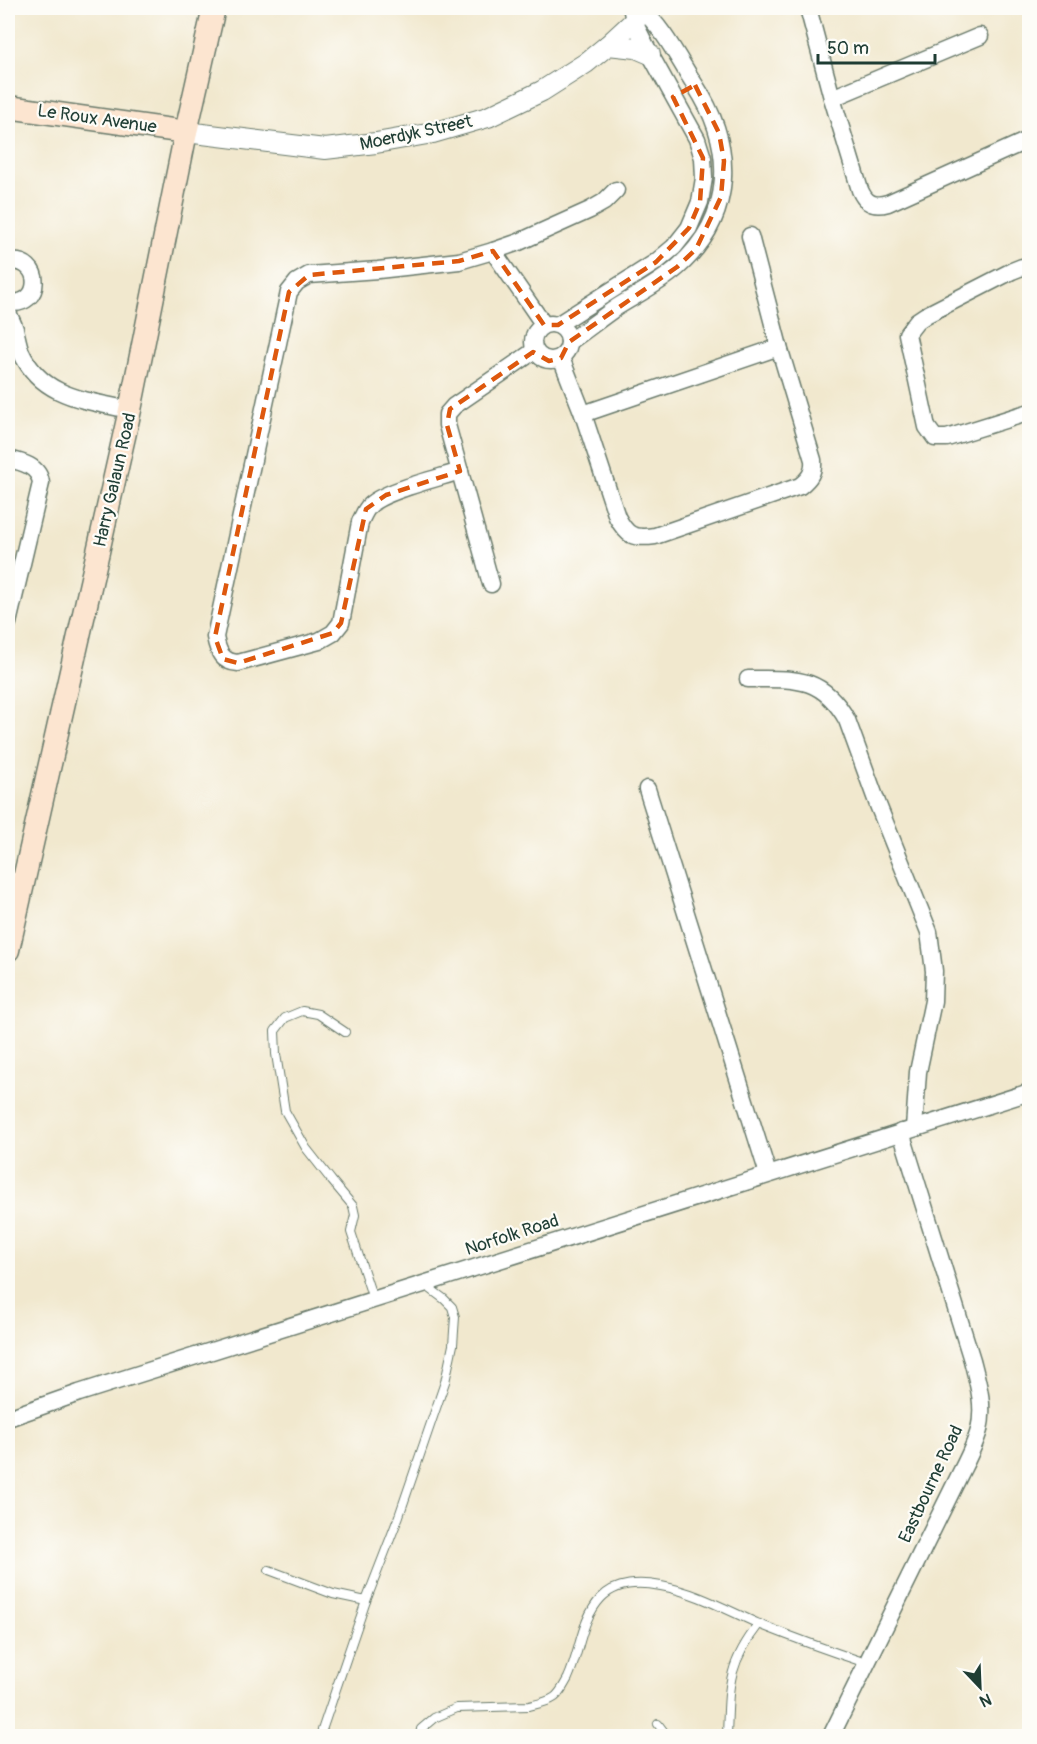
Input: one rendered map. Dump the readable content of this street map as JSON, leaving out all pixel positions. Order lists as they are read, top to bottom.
{
  "streets": {
    "main road": ["Le Roux Avenue", "Harry Galaun Road"],
    "street": ["Moerdyk Street", "Norfolk Road", "Eastbourne Road"]
  },
  "crossings": [
    ["Le Roux Avenue", "Moerdyk Street"],
    ["Le Roux Avenue", "Harry Galaun Road"],
    ["Moerdyk Street", "Harry Galaun Road"],
    ["Norfolk Road", "Eastbourne Road"]
  ],
  "scale_bar": "50 m",
  "north": "bottom right"
}
